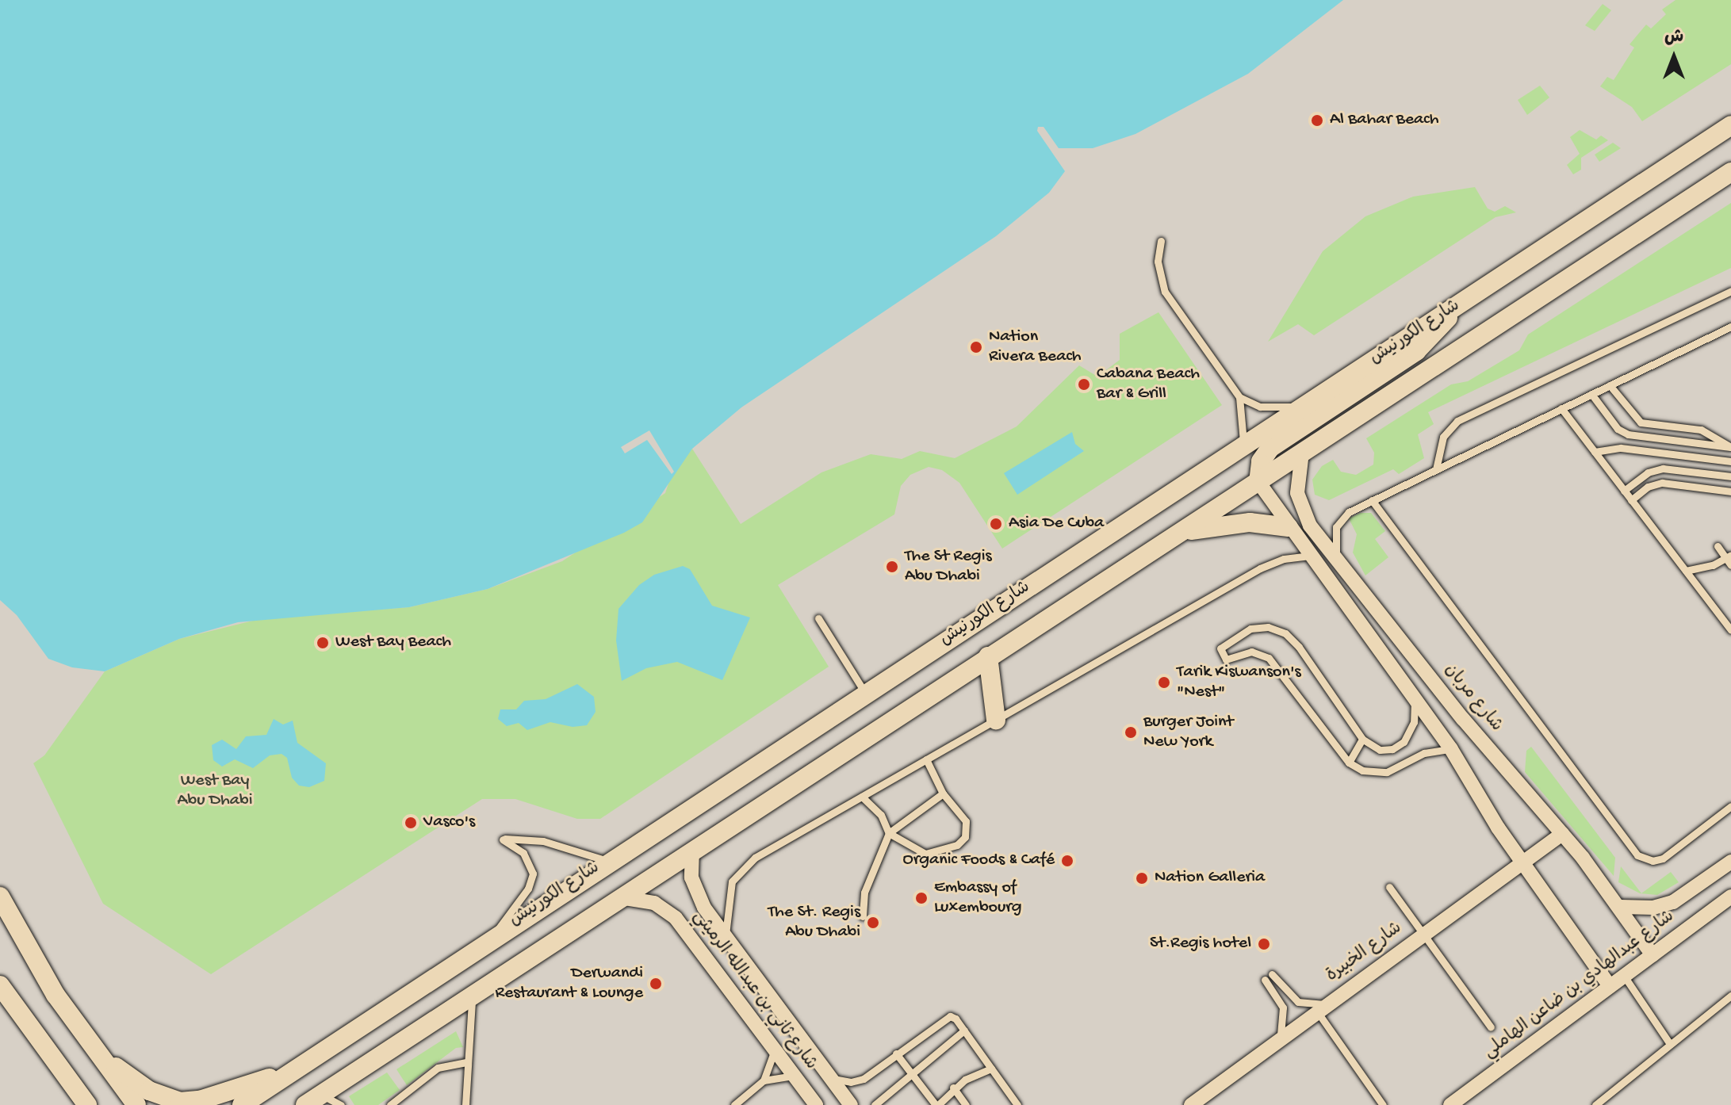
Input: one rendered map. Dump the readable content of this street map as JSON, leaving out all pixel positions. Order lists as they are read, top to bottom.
{
  "streets": {
    "main road": ["شارع الكورنيش"],
    "street": [
      "شارع مربان",
      "شارع الخبيرة",
      "شارع عبدالهادي بن ضاعن الهاملي",
      "شارع ثاني بن عبدالله الرميثي"
    ]
  },
  "crossings": [
    ["شارع الكورنيش", "شارع مربان"],
    ["شارع الكورنيش", "شارع ثاني بن عبدالله الرميثي"],
    ["شارع مربان", "شارع الخبيرة"],
    ["شارع مربان", "شارع عبدالهادي بن ضاعن الهاملي"]
  ],
  "parks": ["West Bay Abu Dhabi"],
  "places": [
    "Al Bahar Beach",
    "Nation Rivera Beach",
    "Cabana Beach Bar & Grill",
    "Asia De Cuba",
    "The St Regis Abu Dhabi",
    "West Bay Beach",
    "Tarik Kiswanson's \"Nest\"",
    "Burger Joint New York",
    "Vasco's",
    "Organic Foods & Café",
    "Nation Galleria",
    "Embassy of Luxembourg",
    "The St. Regis Abu Dhabi",
    "St.Regis hotel",
    "Derwandi Restaurant & Lounge"
  ],
  "north": "top"
}
